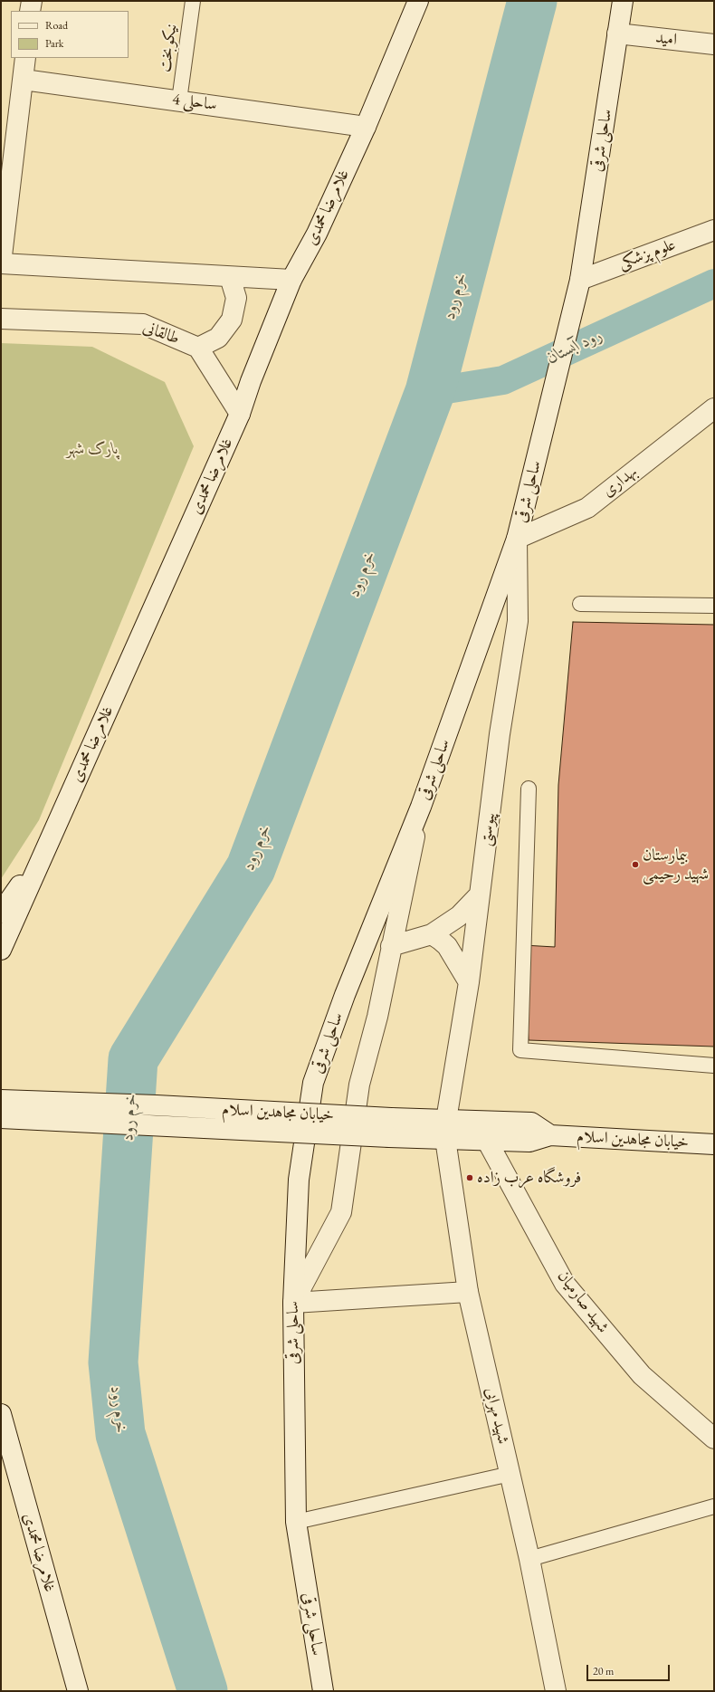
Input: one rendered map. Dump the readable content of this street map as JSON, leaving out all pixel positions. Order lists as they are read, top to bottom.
{
  "streets": {
    "main road": [
      "امید",
      "ساحلی 4",
      "ساحلی شرقی",
      "غلامرضا محمدی",
      "علوم پزشکی",
      "طالقانی",
      "بهداری",
      "پیوستی",
      "خیابان مجاهدین اسلام",
      "شهید صارمیان",
      "شهید مهرابی"
    ],
    "lane": ["نیکوبخت"]
  },
  "crossings": [
    ["امید", "ساحلی شرقی"],
    ["نیکوبخت", "ساحلی 4"],
    ["ساحلی 4", "غلامرضا محمدی"],
    ["ساحلی شرقی", "علوم پزشکی"],
    ["ساحلی شرقی", "بهداری"],
    ["ساحلی شرقی", "پیوستی"],
    ["غلامرضا محمدی", "طالقانی"],
    ["بهداری", "پیوستی"],
    ["پیوستی", "خیابان مجاهدین اسلام"],
    ["پیوستی", "شهید مهرابی"],
    ["خیابان مجاهدین اسلام", "شهید صارمیان"],
    ["خیابان مجاهدین اسلام", "شهید مهرابی"]
  ],
  "water": ["خرم رود", "رود آبستان"],
  "parks": ["پارک شهر"],
  "places": ["بیمارستان شهید رحیمی", "فروشگاه عرب زاده"],
  "legend": ["Road", "Park"],
  "scale_bar": "20 m"
}
